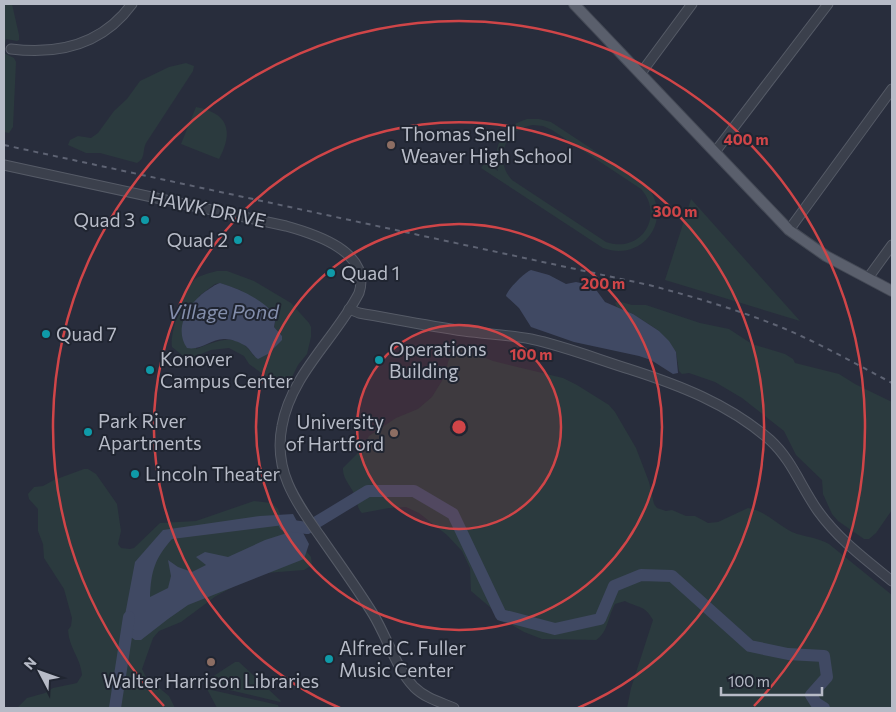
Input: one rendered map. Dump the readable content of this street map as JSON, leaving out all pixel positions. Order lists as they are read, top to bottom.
{
  "streets": {
    "street": ["HAWK DRIVE"]
  },
  "water": ["Village Pond"],
  "places": [
    "Thomas Snell Weaver High School",
    "Quad 3",
    "Quad 2",
    "Quad 1",
    "Quad 7",
    "Operations Building",
    "Konover Campus Center",
    "Park River Apartments",
    "University of Hartford",
    "Lincoln Theater",
    "Alfred C. Fuller Music Center",
    "Walter Harrison Libraries"
  ],
  "scale_bar": "100 m",
  "north": "top left",
  "rings": [
    "400 m",
    "300 m",
    "200 m",
    "100 m"
  ]
}
